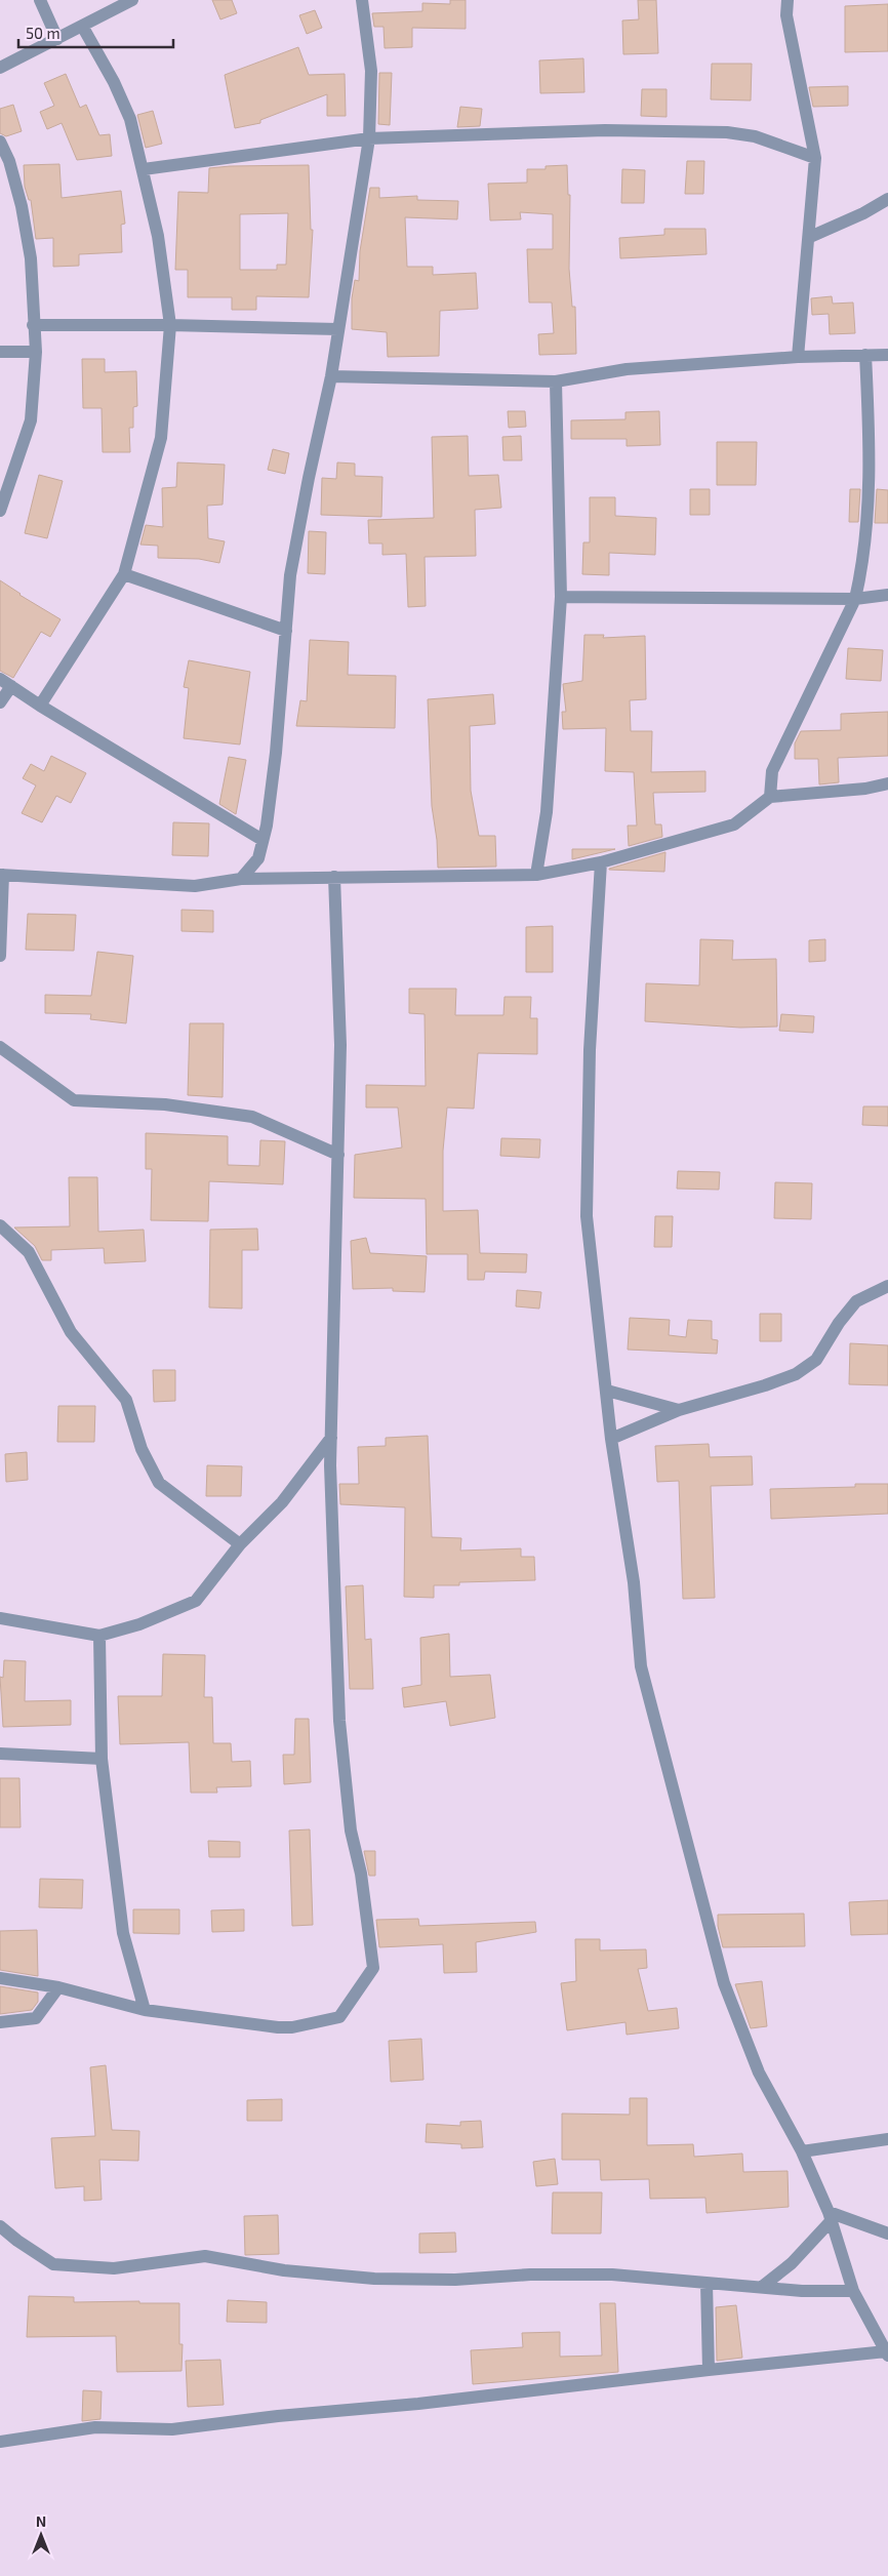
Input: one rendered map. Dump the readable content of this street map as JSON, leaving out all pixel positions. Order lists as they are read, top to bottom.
{
  "scale_bar": "50 m",
  "north": "top"
}
